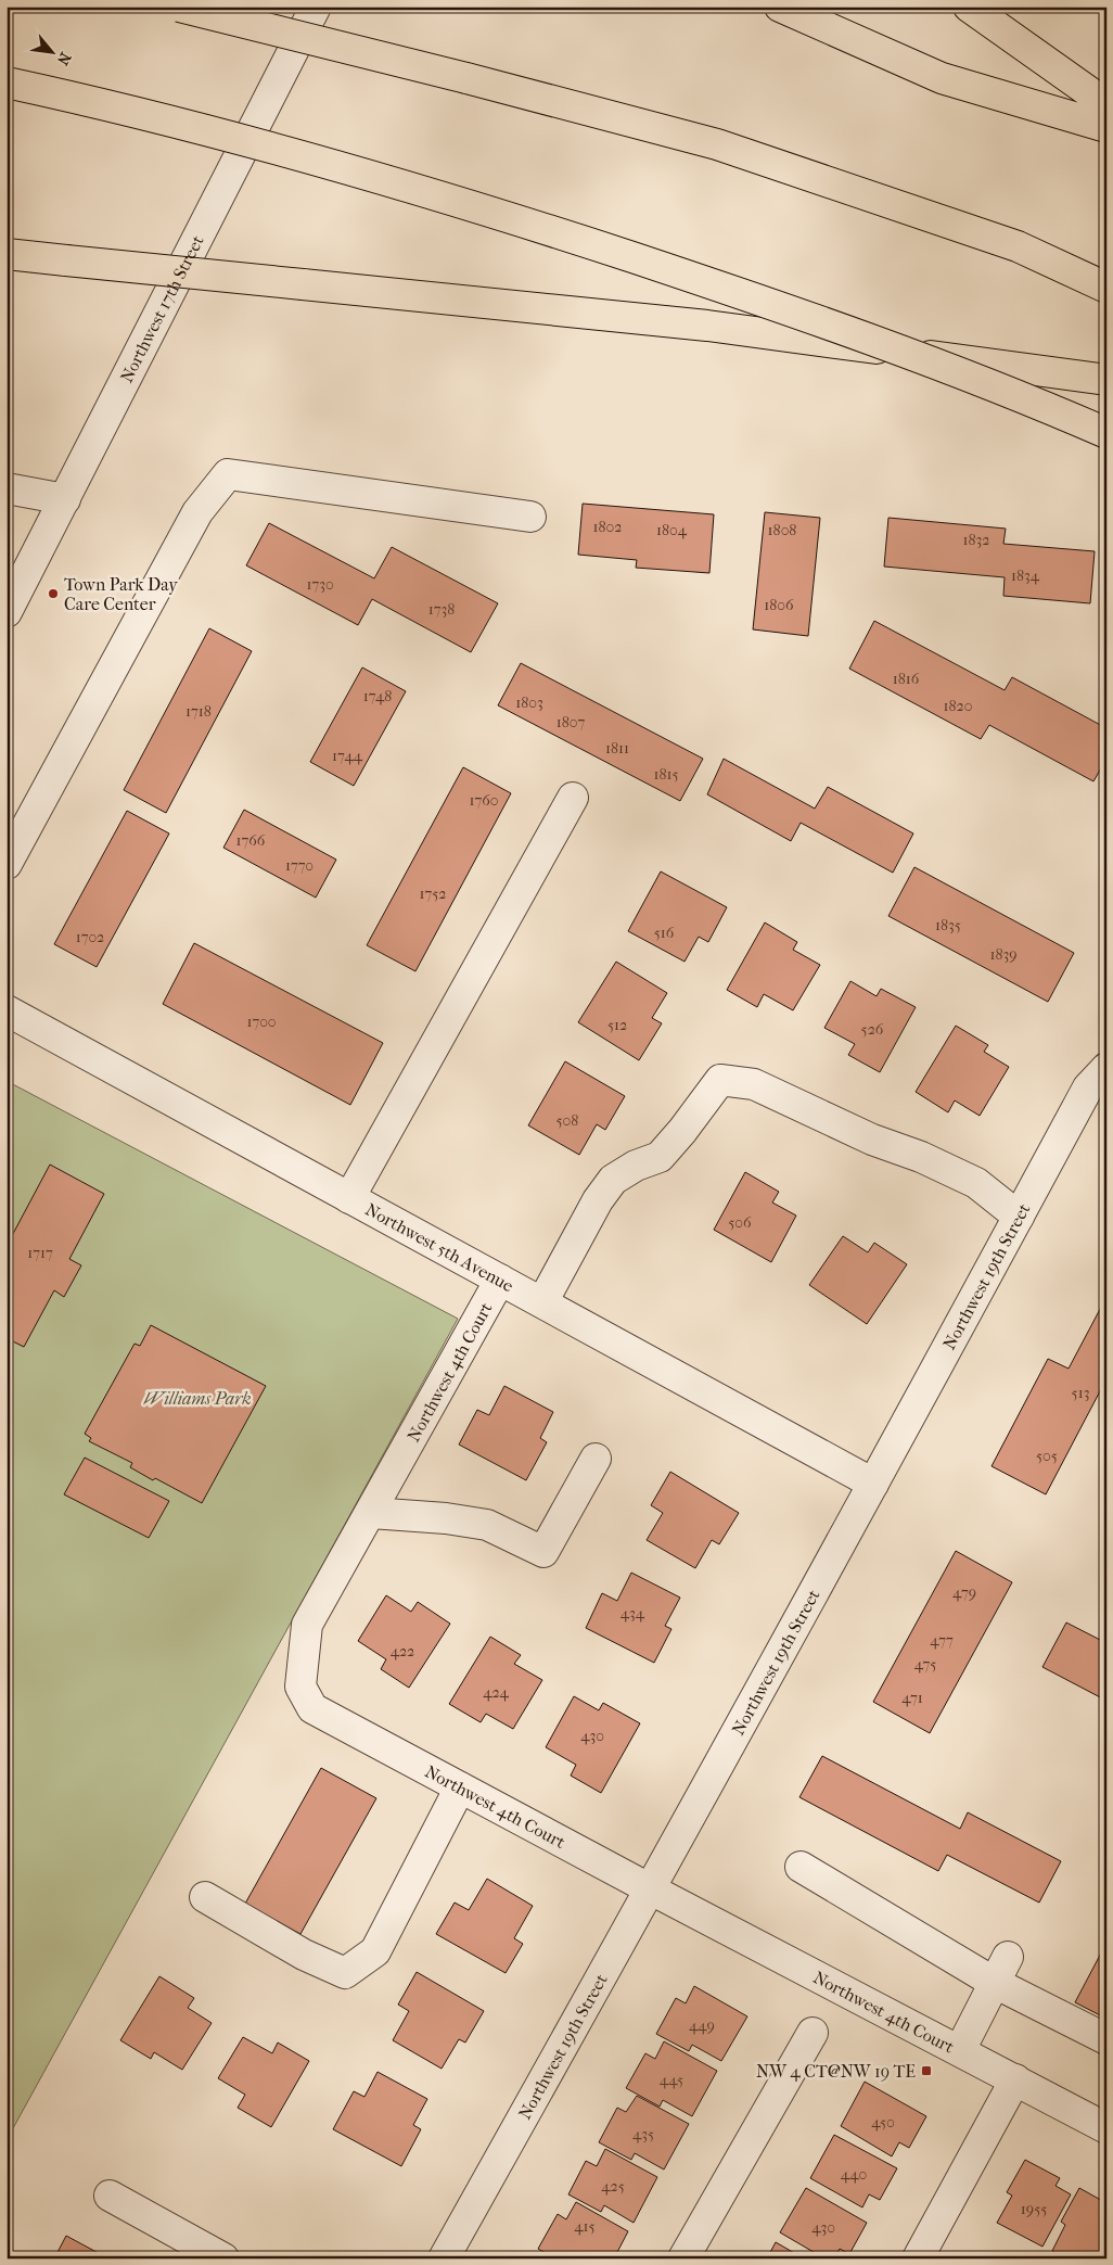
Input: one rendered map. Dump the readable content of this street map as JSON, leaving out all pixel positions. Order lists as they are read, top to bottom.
{
  "streets": {
    "street": [
      "Northwest 17th Street",
      "Northwest 5th Avenue",
      "Northwest 19th Street",
      "Northwest 4th Court"
    ]
  },
  "crossings": [
    ["Northwest 5th Avenue", "Northwest 19th Street"],
    ["Northwest 5th Avenue", "Northwest 4th Court"],
    ["Northwest 19th Street", "Northwest 4th Court"]
  ],
  "parks": ["Williams Park"],
  "places": {
    "other": ["Town Park Day Care Center"],
    "transit": ["NW 4 CT@NW 19 TE"]
  },
  "house_numbers": [
    "1802",
    "1804",
    "1808",
    "1832",
    "1834",
    "1730",
    "1806",
    "1738",
    "1816",
    "1748",
    "1803",
    "1820",
    "1718",
    "1807",
    "1811",
    "1744",
    "1815",
    "1760",
    "1766",
    "1770",
    "1752",
    "1835",
    "516",
    "1702",
    "1839",
    "1700",
    "512",
    "526",
    "508",
    "506",
    "1717",
    "513",
    "505",
    "479",
    "434",
    "477",
    "422",
    "475",
    "424",
    "471",
    "430",
    "449",
    "445",
    "450",
    "435",
    "440",
    "425",
    "1955",
    "415",
    "430"
  ],
  "north": "bottom right"
}
